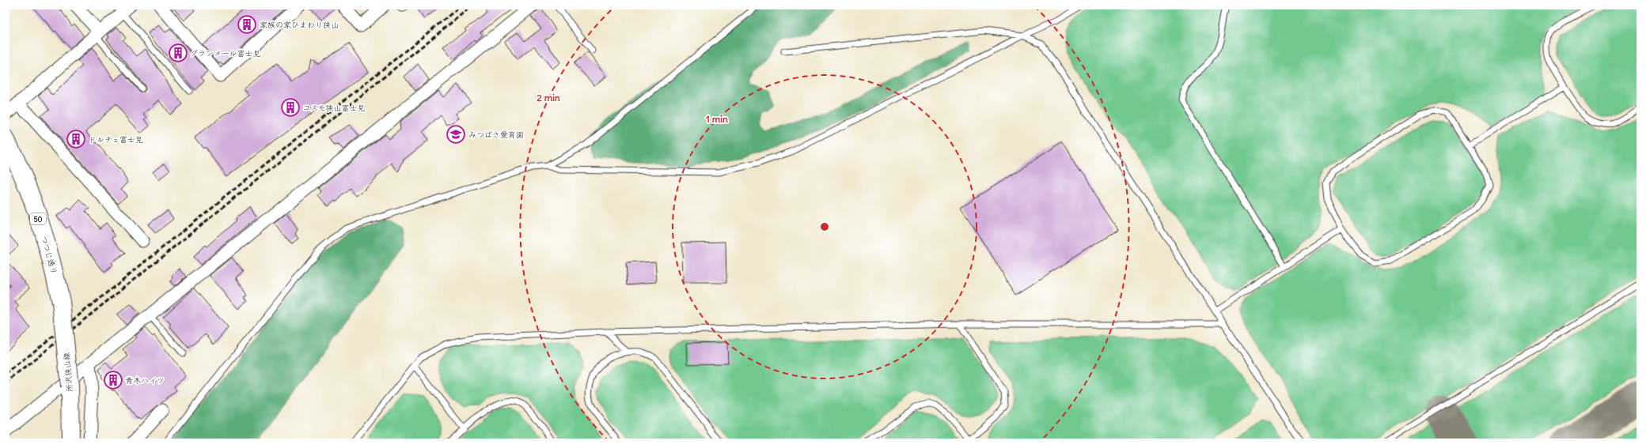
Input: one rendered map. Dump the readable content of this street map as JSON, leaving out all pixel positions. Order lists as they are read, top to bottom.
{
  "streets": {
    "main road": ["50", "つつじ通り", "所沢狭山線"]
  },
  "crossings": [
    ["つつじ通り", "所沢狭山線"]
  ],
  "places": {
    "building": [
      "家族の家ひまわり狭山",
      "グランメール富士見",
      "コスモ狭山富士見",
      "ドルチェ富士見",
      "青木ハイツ"
    ],
    "school or university": ["みつばさ愛育園"]
  },
  "rings": ["2 min", "1 min"]
}
